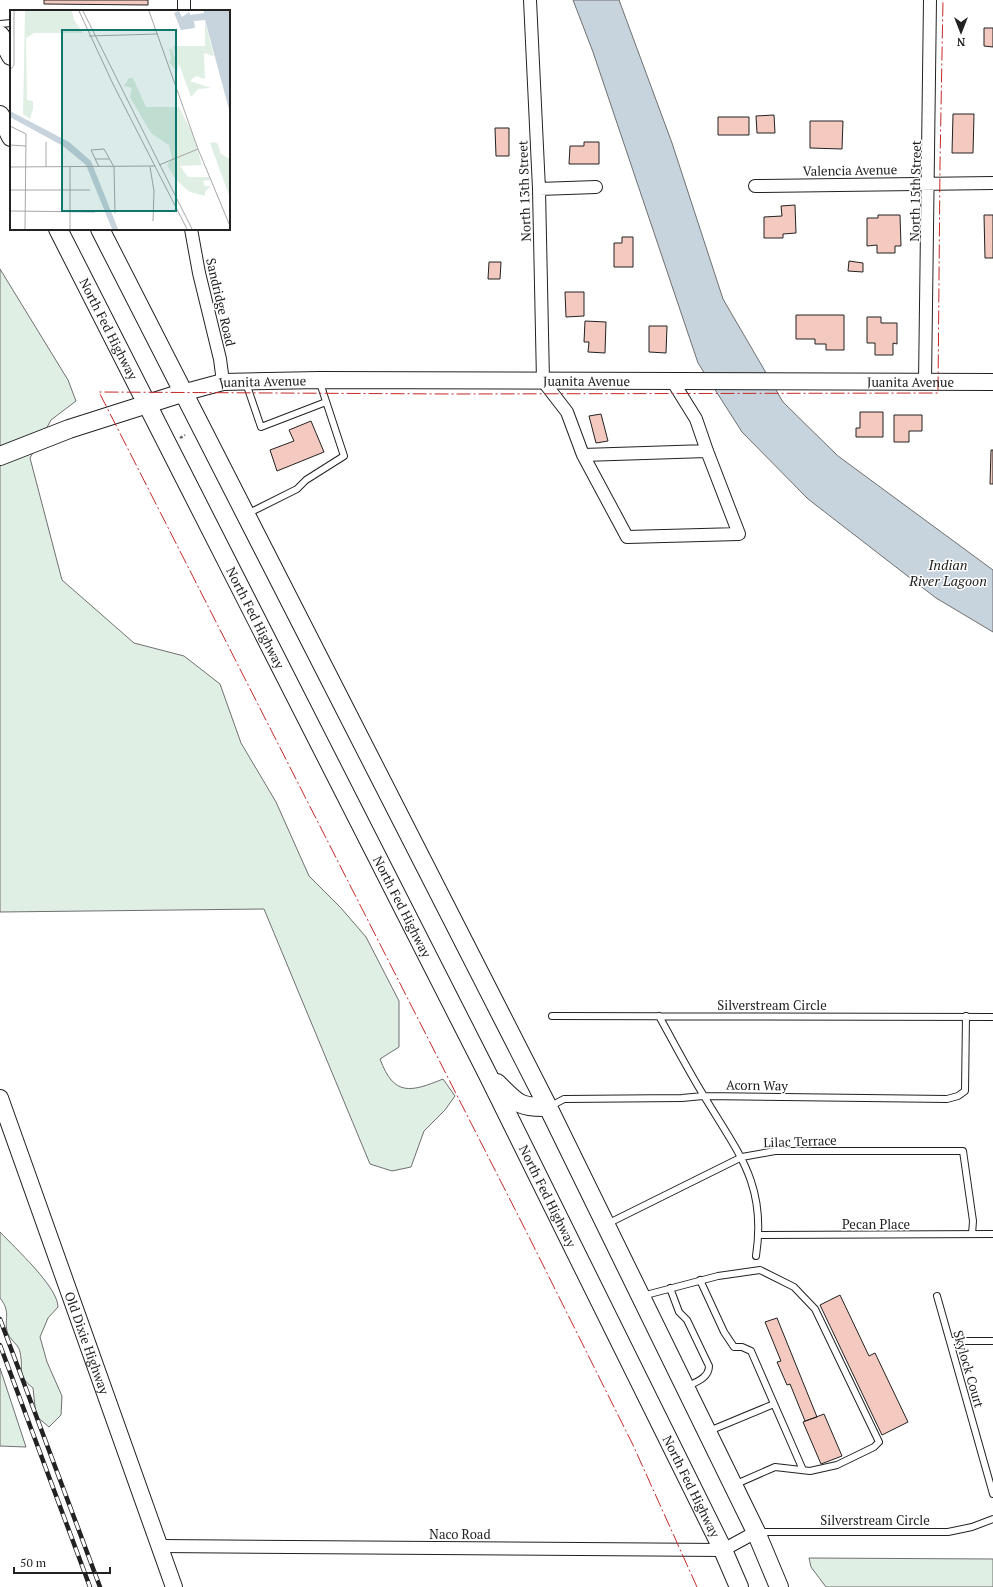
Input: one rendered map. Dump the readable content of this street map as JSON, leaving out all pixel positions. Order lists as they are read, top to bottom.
{
  "streets": {
    "main road": ["North Fed Highway"],
    "street": [
      "Valencia Avenue",
      "North 13th Street",
      "North 15th Street",
      "Sandridge Road",
      "Juanita Avenue",
      "Old Dixie Highway",
      "Naco Road"
    ],
    "lane": [
      "Silverstream Circle",
      "Acorn Way",
      "Lilac Terrace",
      "Pecan Place",
      "Skylock Court"
    ]
  },
  "crossings": [
    ["Valencia Avenue", "North 15th Street"],
    ["North 13th Street", "Juanita Avenue"],
    ["North 15th Street", "Juanita Avenue"],
    ["Sandridge Road", "Juanita Avenue"],
    ["North Fed Highway", "Naco Road"],
    ["Silverstream Circle", "Acorn Way"],
    ["Silverstream Circle", "Naco Road"],
    ["Lilac Terrace", "Pecan Place"],
    ["Old Dixie Highway", "Naco Road"]
  ],
  "water": ["Indian River Lagoon"],
  "scale_bar": "50 m",
  "north": "bottom"
}
